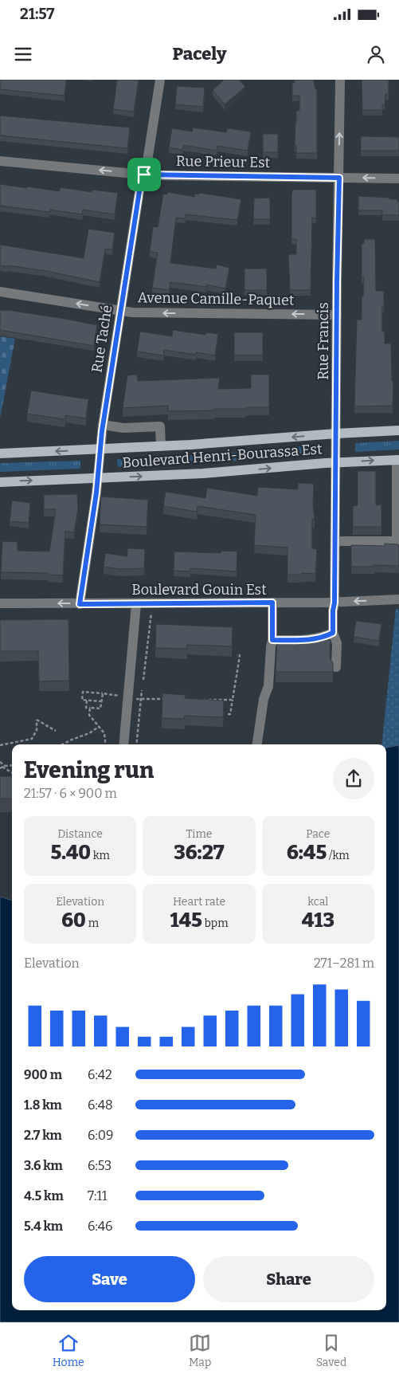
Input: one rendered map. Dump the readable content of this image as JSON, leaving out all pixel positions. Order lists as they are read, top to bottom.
{
  "streets": {
    "main road": ["Boulevard Henri-Bourassa Est"],
    "street": [
      "Rue Prieur Est",
      "Avenue Camille-Paquet",
      "Rue Taché",
      "Rue Francis",
      "Boulevard Gouin Est"
    ]
  },
  "crossings": [
    ["Rue Prieur Est", "Rue Taché"],
    ["Rue Prieur Est", "Rue Francis"],
    ["Avenue Camille-Paquet", "Rue Taché"],
    ["Avenue Camille-Paquet", "Rue Francis"],
    ["Rue Taché", "Boulevard Henri-Bourassa Est"],
    ["Rue Taché", "Boulevard Gouin Est"],
    ["Rue Francis", "Boulevard Henri-Bourassa Est"],
    ["Rue Francis", "Boulevard Gouin Est"]
  ],
  "one_way": ["Rue Prieur Est", "Avenue Camille-Paquet", "Boulevard Gouin Est"],
  "page": {
    "status": "21:57",
    "header": "Pacely",
    "heading": ["Evening run", "21:57 · 6 × 900 m"],
    "stats": [
      ["Distance", "5.40 km"],
      ["Time", "36:27"],
      ["Pace", "6:45 /km"],
      ["Elevation", "60 m"],
      ["Heart rate", "145 bpm"],
      ["kcal", "413"]
    ],
    "chart": ["Elevation", "271–281 m"],
    "list": [
      {
        "name": "900 m",
        "note": "6:42"
      },
      {
        "name": "1.8 km",
        "note": "6:48"
      },
      {
        "name": "2.7 km",
        "note": "6:09"
      },
      {
        "name": "3.6 km",
        "note": "6:53"
      },
      {
        "name": "4.5 km",
        "note": "7:11"
      },
      {
        "name": "5.4 km",
        "note": "6:46"
      }
    ],
    "buttons": ["Save", "Share"],
    "tabs": ["Home", "Map", "Saved"]
  }
}
